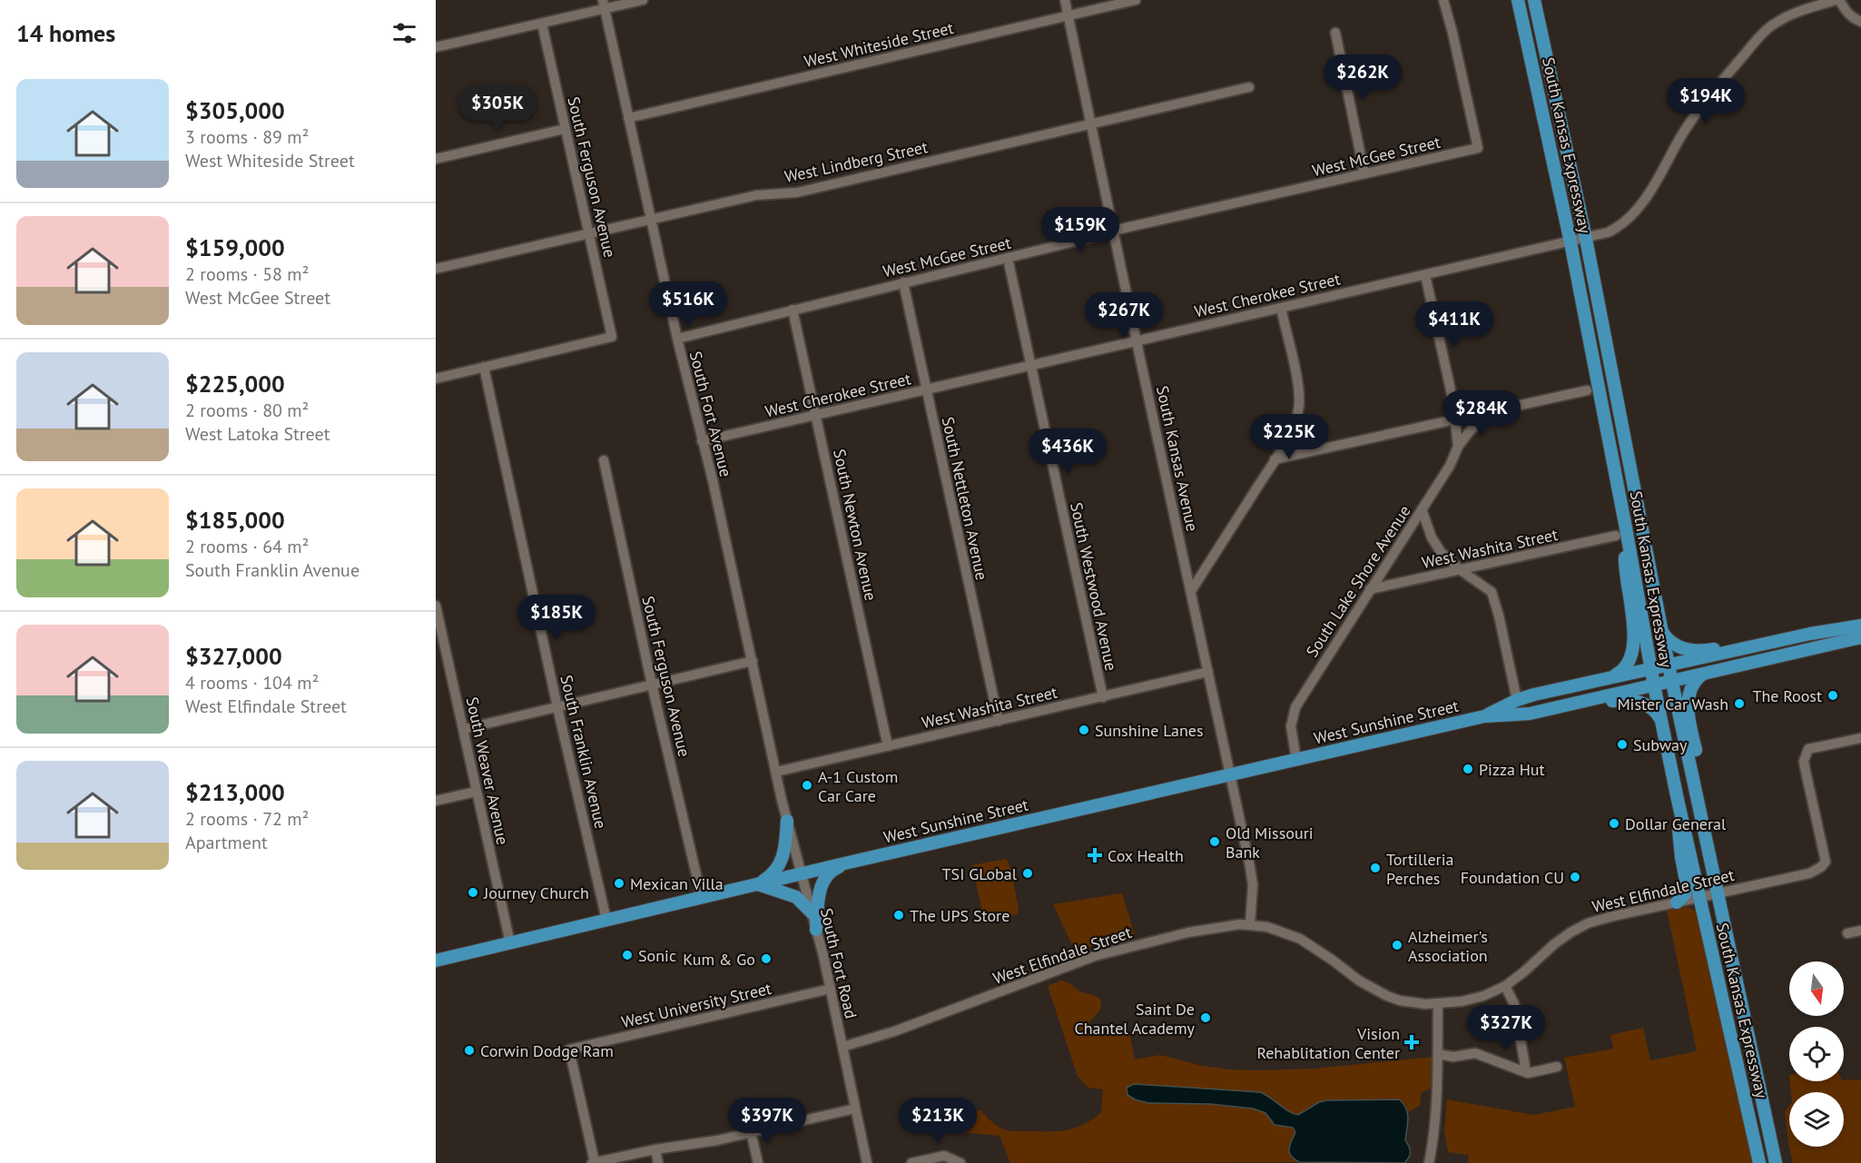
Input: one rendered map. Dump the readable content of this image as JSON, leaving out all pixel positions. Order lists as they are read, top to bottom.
{
  "streets": {
    "main road": ["South Kansas Expressway", "West Sunshine Street"],
    "street": [
      "West Whiteside Street",
      "West McGee Street",
      "West Lindberg Street",
      "South Ferguson Avenue",
      "West Cherokee Street",
      "South Fort Avenue",
      "South Kansas Avenue",
      "South Nettleton Avenue",
      "South Newton Avenue",
      "West Washita Street",
      "South Lake Shore Avenue",
      "South Westwood Avenue",
      "South Franklin Avenue",
      "South Weaver Avenue",
      "West Elfindale Street",
      "South Fort Road",
      "West University Street"
    ]
  },
  "crossings": [
    ["West Whiteside Street", "South Fort Avenue"],
    ["West Whiteside Street", "South Kansas Avenue"],
    ["South Kansas Expressway", "West Cherokee Street"],
    ["South Kansas Expressway", "West Washita Street"],
    ["South Kansas Expressway", "West Sunshine Street"],
    ["South Kansas Expressway", "West Elfindale Street"],
    ["West McGee Street", "South Fort Avenue"],
    ["West McGee Street", "South Kansas Avenue"],
    ["West McGee Street", "South Nettleton Avenue"],
    ["West McGee Street", "South Newton Avenue"],
    ["West McGee Street", "South Westwood Avenue"],
    ["West Lindberg Street", "South Ferguson Avenue"],
    ["West Lindberg Street", "South Fort Avenue"],
    ["West Lindberg Street", "South Kansas Avenue"],
    ["South Ferguson Avenue", "West Sunshine Street"],
    ["South Ferguson Avenue", "South Franklin Avenue"],
    ["West Cherokee Street", "South Fort Avenue"],
    ["West Cherokee Street", "South Kansas Avenue"],
    ["West Cherokee Street", "South Nettleton Avenue"],
    ["West Cherokee Street", "South Newton Avenue"],
    ["West Cherokee Street", "South Westwood Avenue"],
    ["South Fort Avenue", "West Washita Street"],
    ["South Fort Avenue", "South Fort Road"],
    ["South Kansas Avenue", "West Washita Street"],
    ["South Kansas Avenue", "West Sunshine Street"],
    ["South Kansas Avenue", "West Elfindale Street"],
    ["South Nettleton Avenue", "West Washita Street"],
    ["South Newton Avenue", "West Washita Street"],
    ["West Washita Street", "South Lake Shore Avenue"],
    ["West Washita Street", "South Westwood Avenue"],
    ["West Washita Street", "South Fort Road"],
    ["South Lake Shore Avenue", "West Sunshine Street"],
    ["West Sunshine Street", "South Franklin Avenue"],
    ["West Sunshine Street", "South Weaver Avenue"],
    ["West Sunshine Street", "South Fort Road"],
    ["West Elfindale Street", "South Fort Road"],
    ["South Fort Road", "West University Street"]
  ],
  "places": {
    "other": [
      "The Roost",
      "Mister Car Wash",
      "Sunshine Lanes",
      "Subway",
      "Pizza Hut",
      "A-1 Custom Car Care",
      "Dollar General",
      "Old Missouri Bank",
      "Tortilleria Perches",
      "TSI GLobal",
      "Foundation CU",
      "Mexican Villa",
      "Journey Church",
      "The UPS Store",
      "Alzheimer's Association",
      "Sonic",
      "Kum & Go",
      "Saint De Chantel Academy",
      "Corwin Dodge Ram"
    ],
    "health": ["Cox Health", "Vision Rehablitation Center"]
  },
  "north": "bottom",
  "page": {
    "heading": "14 homes",
    "price": [
      "$262K",
      "$194K",
      "$305K",
      "$159K",
      "$516K",
      "$267K",
      "$411K",
      "$284K",
      "$225K",
      "$436K",
      "$185K",
      "$327K",
      "$397K",
      "$213K"
    ],
    "list": [
      {
        "name": "$305,000",
        "note": "3 rooms · 89 m² · West Whiteside Street"
      },
      {
        "name": "$159,000",
        "note": "2 rooms · 58 m² · West McGee Street"
      },
      {
        "name": "$225,000",
        "note": "2 rooms · 80 m² · West Latoka Street"
      },
      {
        "name": "$185,000",
        "note": "2 rooms · 64 m² · South Franklin Avenue"
      },
      {
        "name": "$327,000",
        "note": "4 rooms · 104 m² · West Elfindale Street"
      },
      {
        "name": "$213,000",
        "note": "2 rooms · 72 m² · Apartment"
      }
    ]
  }
}
